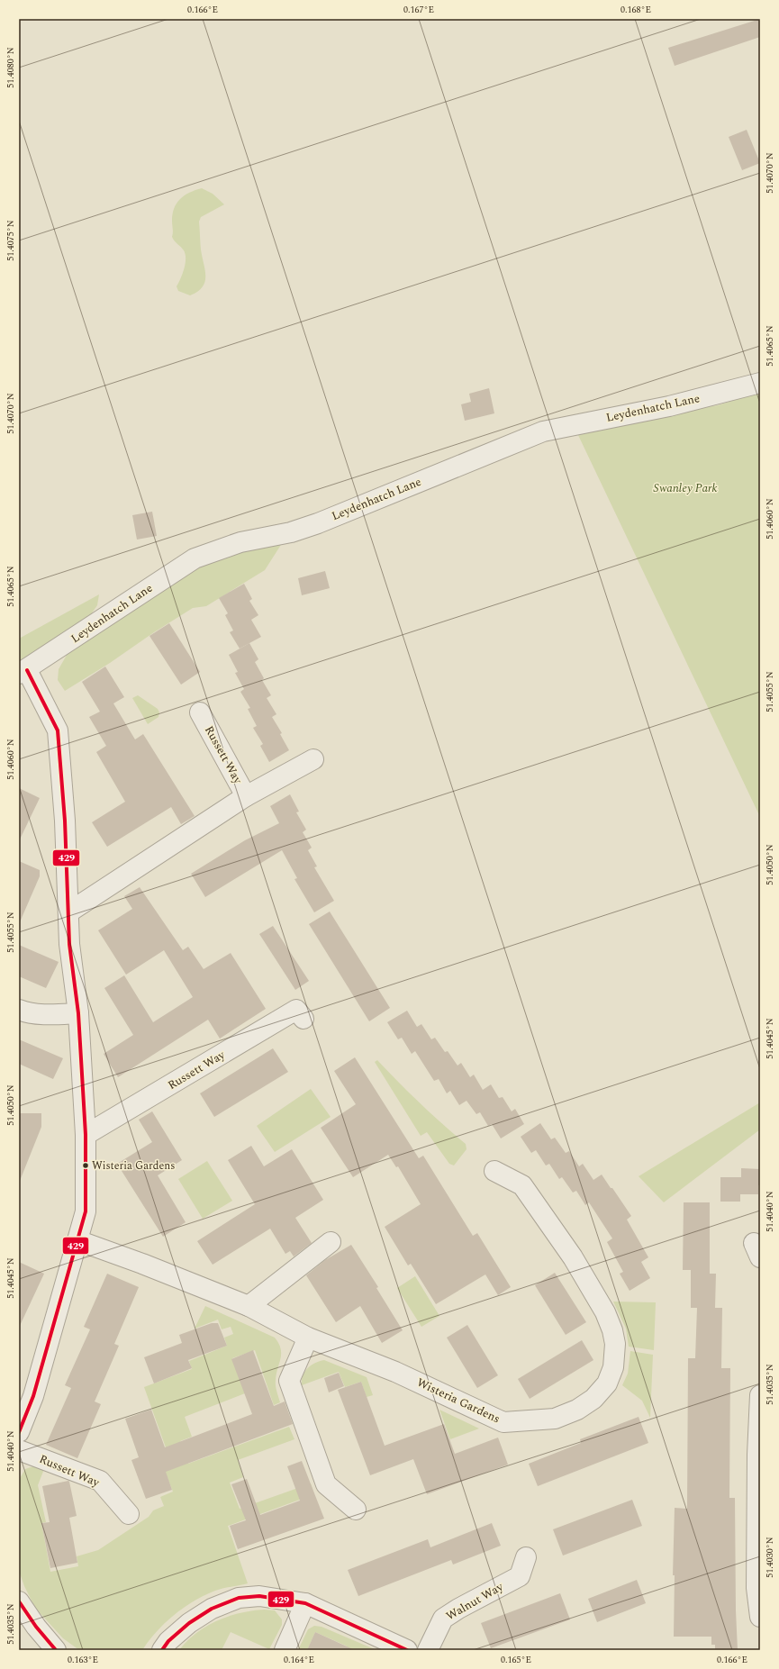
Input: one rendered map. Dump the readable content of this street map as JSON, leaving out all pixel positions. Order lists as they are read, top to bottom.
{
  "streets": {
    "street": [
      "Leydenhatch Lane",
      "Russett Way",
      "Wisteria Gardens",
      "Walnut Way"
    ]
  },
  "parks": ["Swanley Park"],
  "places": ["Wisteria Gardens"],
  "lines": ["transit line 429"],
  "coordinates": [
    "0.166°E",
    "0.167°E",
    "0.168°E",
    "51.4080°N",
    "51.4070°N",
    "51.4075°N",
    "51.4065°N",
    "51.4060°N",
    "51.4055°N",
    "51.4050°N",
    "51.4045°N",
    "51.4040°N",
    "51.4035°N",
    "51.4030°N",
    "0.163°E",
    "0.164°E",
    "0.165°E"
  ]
}
